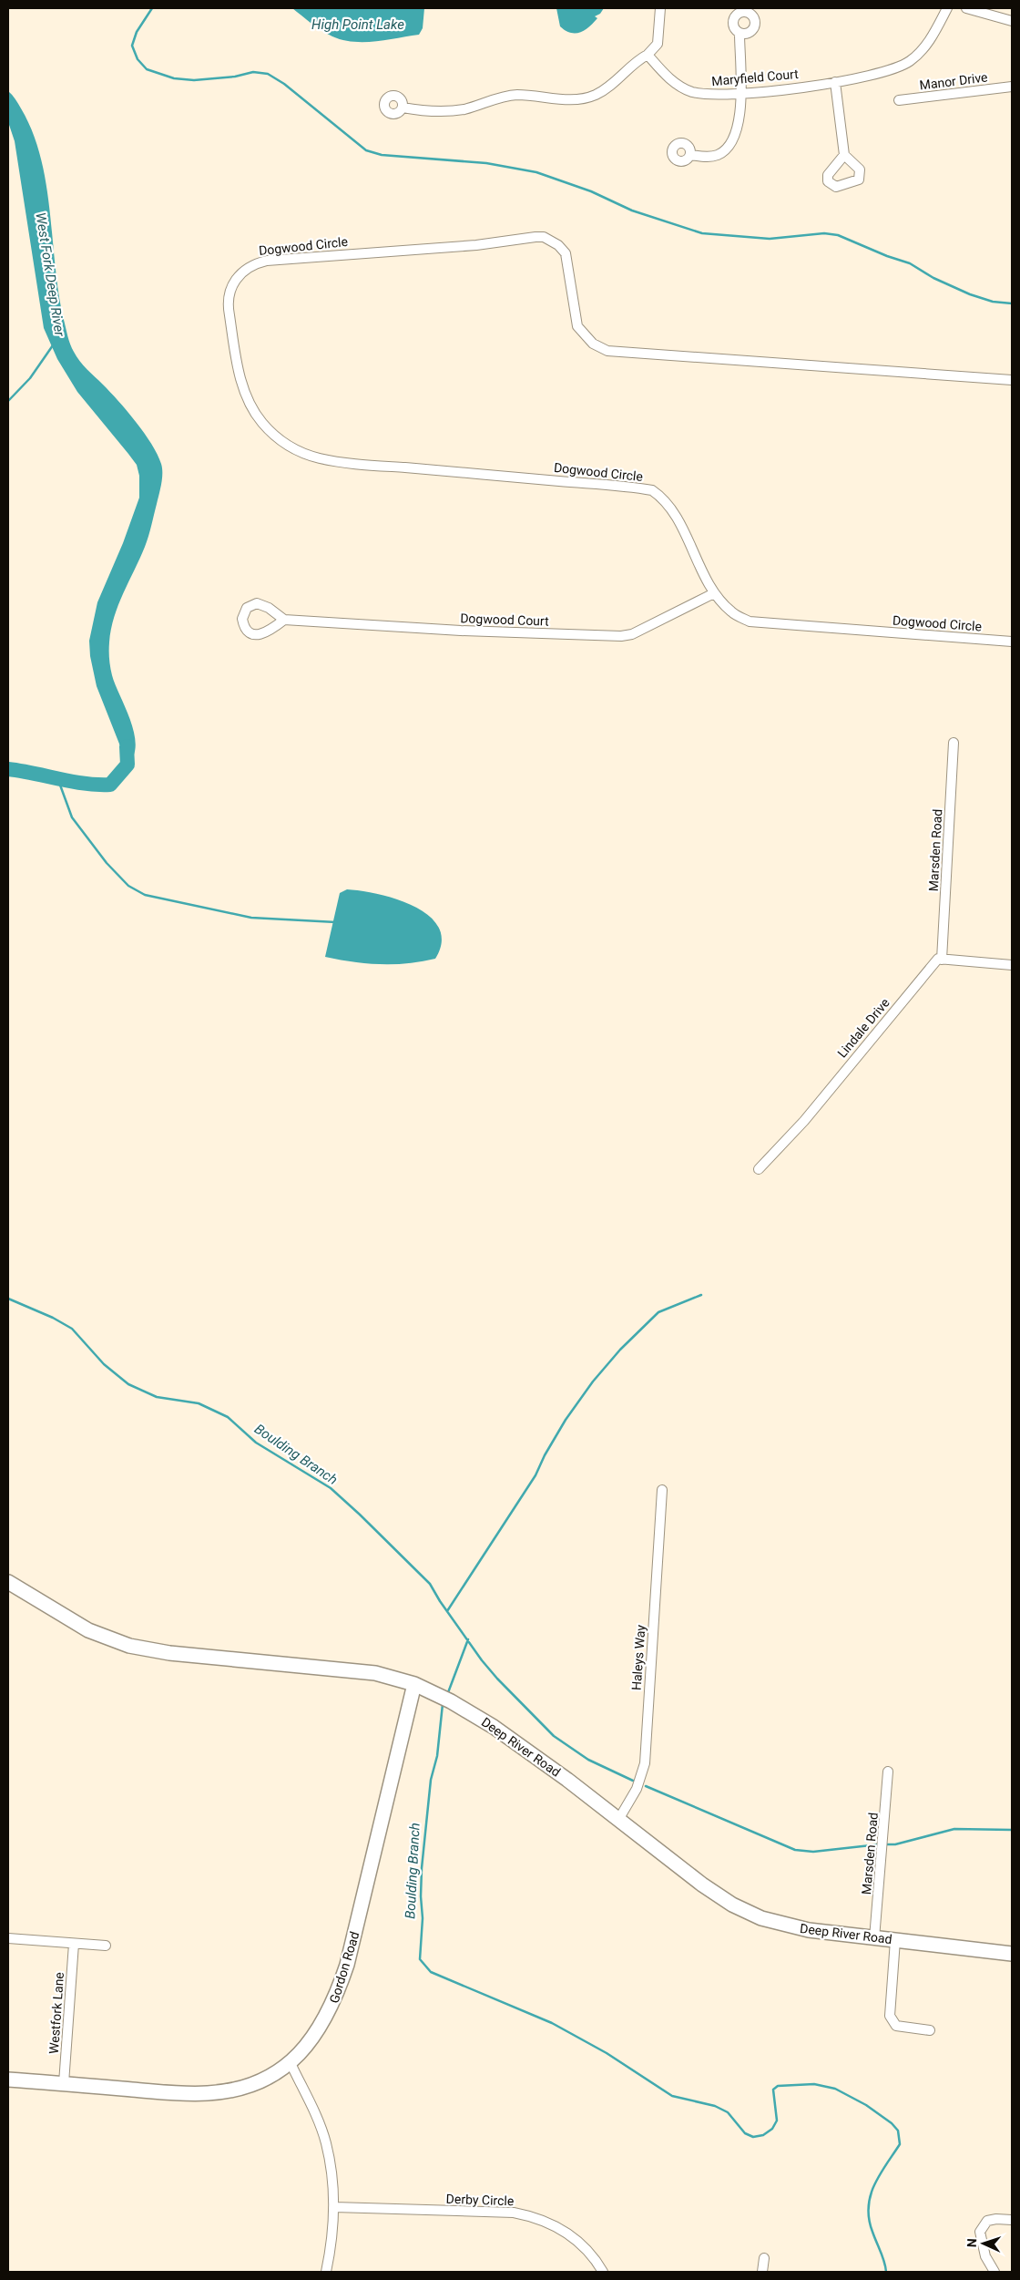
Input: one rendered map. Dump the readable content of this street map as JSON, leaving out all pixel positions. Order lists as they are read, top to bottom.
{
  "streets": {
    "street": [
      "Maryfield Court",
      "Manor Drive",
      "Dogwood Circle",
      "Dogwood Court",
      "Marsden Road",
      "Lindale Drive",
      "Haleys Way",
      "Deep River Road",
      "Gordon Road",
      "Westfork Lane",
      "Derby Circle"
    ]
  },
  "crossings": [
    ["Dogwood Circle", "Dogwood Court"],
    ["Marsden Road", "Lindale Drive"],
    ["Marsden Road", "Deep River Road"],
    ["Haleys Way", "Deep River Road"],
    ["Deep River Road", "Gordon Road"],
    ["Gordon Road", "Westfork Lane"]
  ],
  "water": ["High Point Lake", "West Fork Deep River", "Boulding Branch"],
  "north": "left"
}
